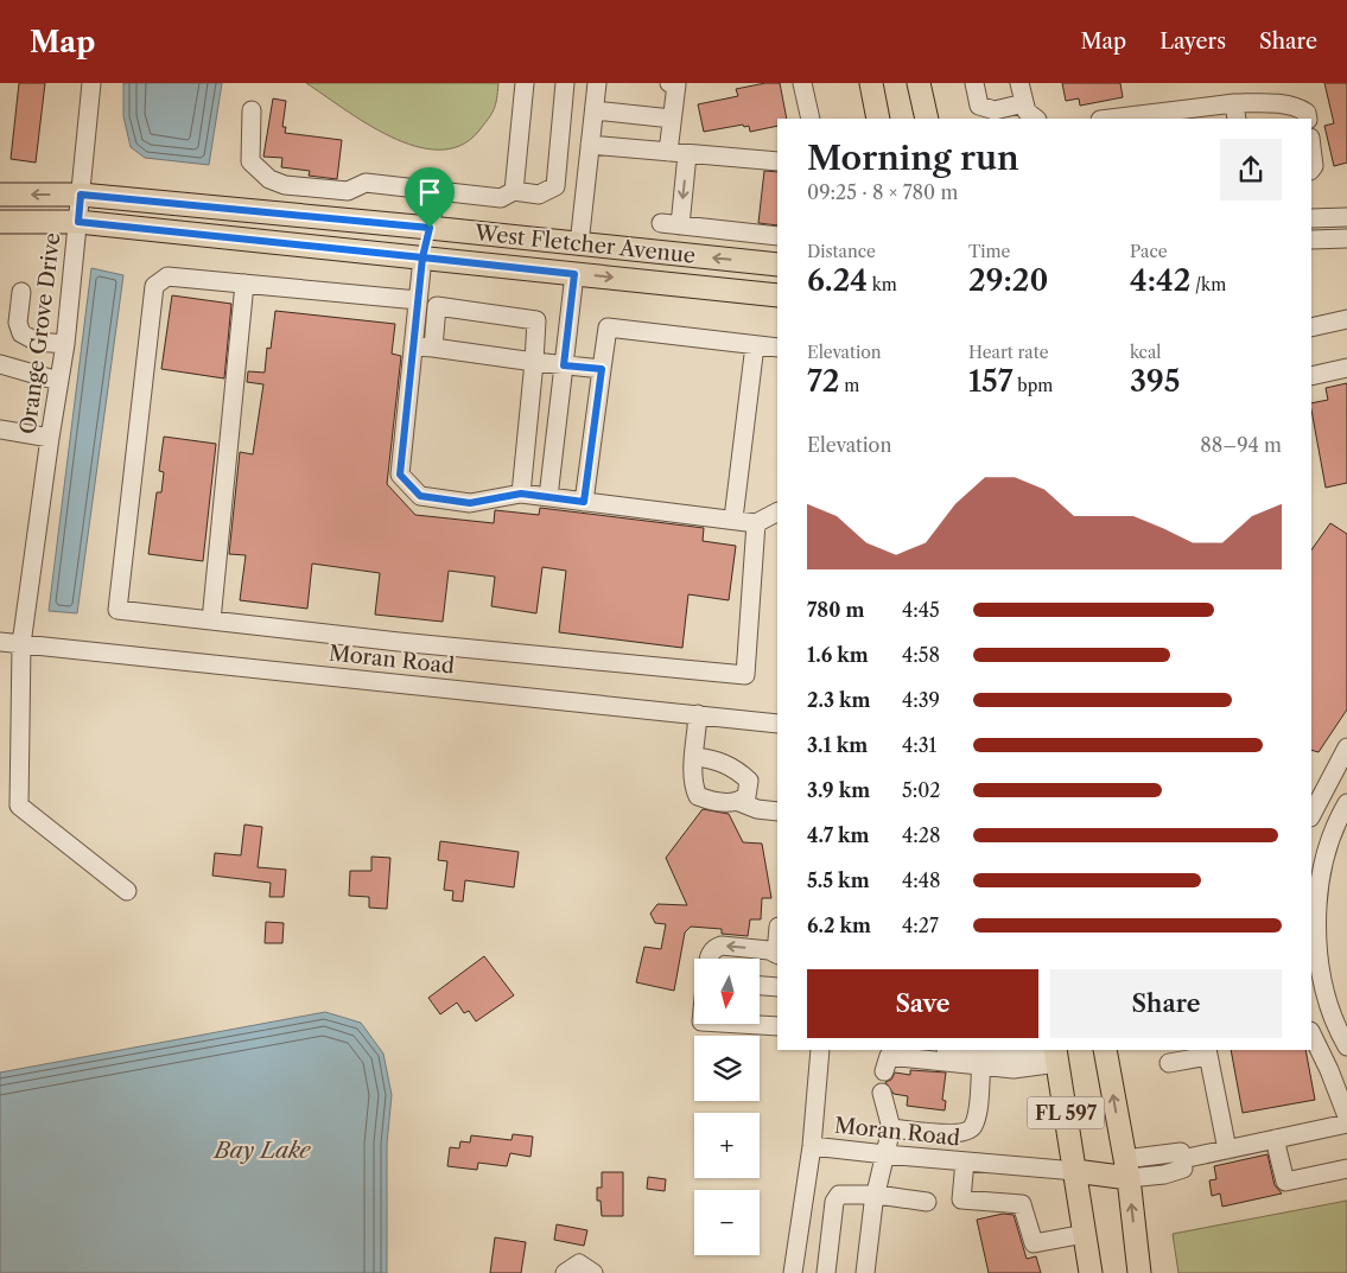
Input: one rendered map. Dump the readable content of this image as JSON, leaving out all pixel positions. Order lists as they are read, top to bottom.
{
  "streets": {
    "main road": ["West Fletcher Avenue", "FL 597"],
    "street": ["Orange Grove Drive", "Moran Road"]
  },
  "crossings": [
    ["West Fletcher Avenue", "Orange Grove Drive"],
    ["Orange Grove Drive", "Moran Road"],
    ["Moran Road", "FL 597"]
  ],
  "water": ["Bay Lake"],
  "north": "bottom",
  "page": {
    "header": "Map",
    "nav": ["Map", "Layers", "Share"],
    "heading": ["Morning run", "09:25 · 8 × 780 m"],
    "stats": [
      ["Distance", "6.24 km"],
      ["Time", "29:20"],
      ["Pace", "4:42 /km"],
      ["Elevation", "72 m"],
      ["Heart rate", "157 bpm"],
      ["kcal", "395"]
    ],
    "chart": ["Elevation", "88–94 m"],
    "list": [
      {
        "name": "780 m",
        "note": "4:45"
      },
      {
        "name": "1.6 km",
        "note": "4:58"
      },
      {
        "name": "2.3 km",
        "note": "4:39"
      },
      {
        "name": "3.1 km",
        "note": "4:31"
      },
      {
        "name": "3.9 km",
        "note": "5:02"
      },
      {
        "name": "4.7 km",
        "note": "4:28"
      },
      {
        "name": "5.5 km",
        "note": "4:48"
      },
      {
        "name": "6.2 km",
        "note": "4:27"
      }
    ],
    "buttons": ["Save", "Share"],
    "map_buttons": ["+", "−"]
  }
}
